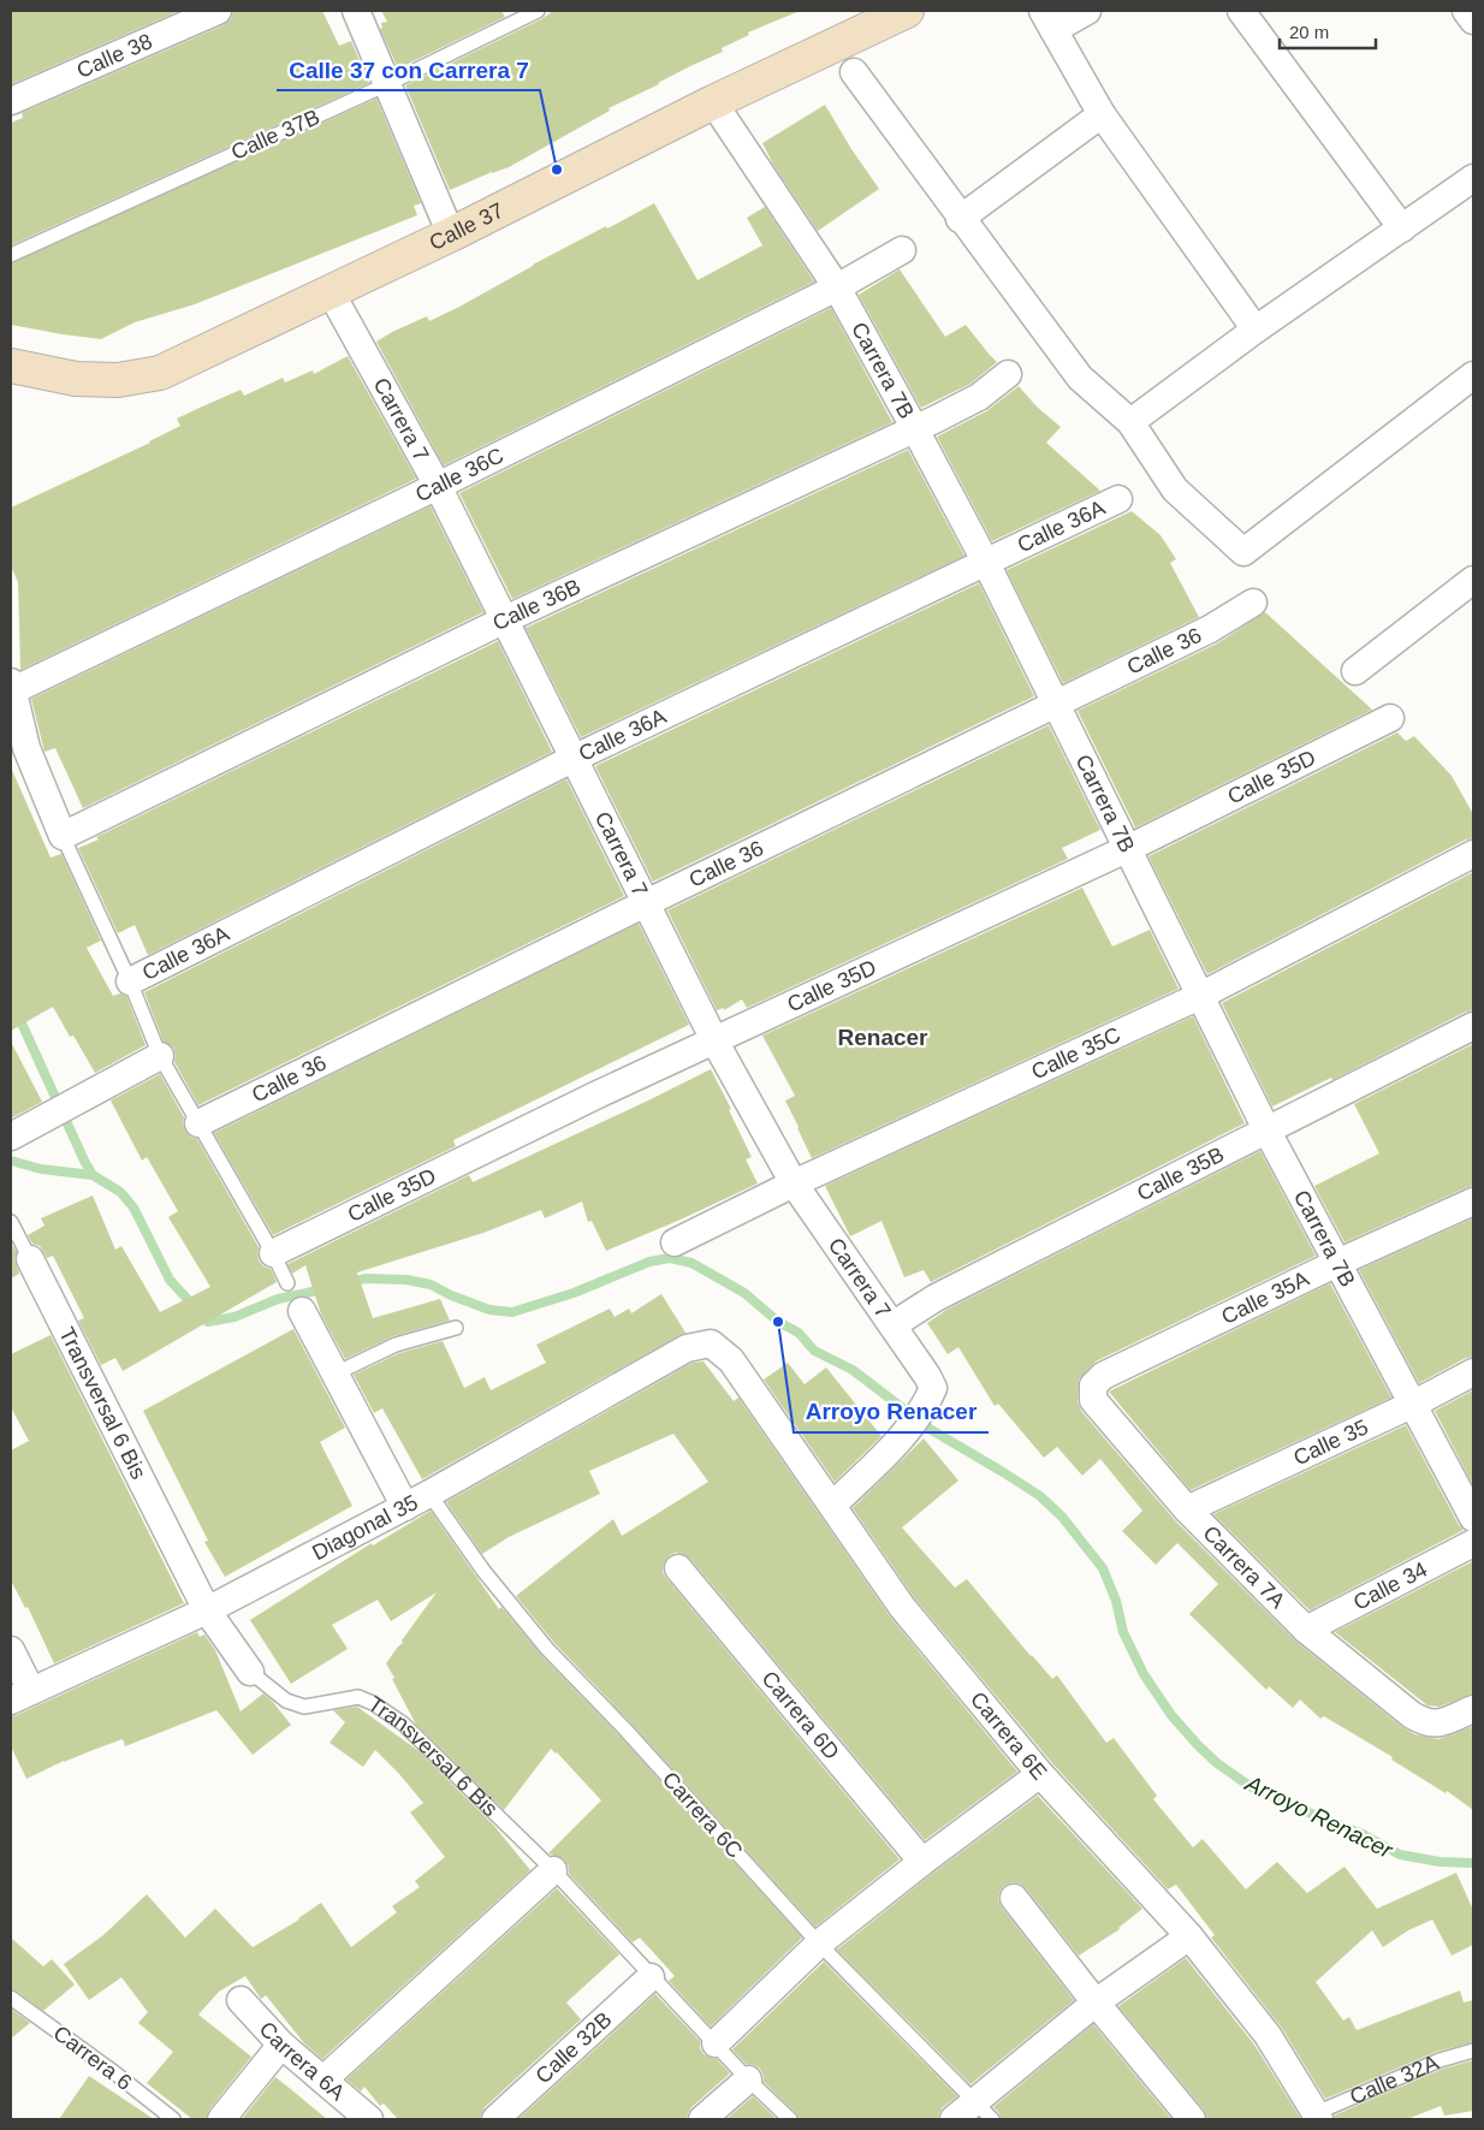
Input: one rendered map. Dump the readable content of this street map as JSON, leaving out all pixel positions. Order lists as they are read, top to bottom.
{
  "streets": {
    "main road": ["Calle 37"],
    "street": [
      "Calle 38",
      "Carrera 7B",
      "Carrera 7",
      "Calle 36C",
      "Calle 36A",
      "Calle 36B",
      "Calle 36",
      "Calle 35D",
      "Calle 35C",
      "Calle 35B",
      "Calle 35A",
      "Transversal 6 Bis",
      "Calle 35",
      "Diagonal 35",
      "Carrera 7A",
      "Calle 34",
      "Carrera 6D",
      "Carrera 6E",
      "Calle 32B",
      "Carrera 6A"
    ],
    "lane": [
      "Calle 37B",
      "Carrera 6C",
      "Carrera 6",
      "Calle 32A"
    ]
  },
  "crossings": [
    ["Calle 37", "Carrera 7B"],
    ["Calle 37", "Carrera 7"],
    ["Carrera 7B", "Calle 36C"],
    ["Carrera 7B", "Calle 36A"],
    ["Carrera 7B", "Calle 36B"],
    ["Carrera 7B", "Calle 36"],
    ["Carrera 7B", "Calle 35D"],
    ["Carrera 7B", "Calle 35C"],
    ["Carrera 7B", "Calle 35B"],
    ["Carrera 7B", "Calle 35A"],
    ["Carrera 7B", "Calle 35"],
    ["Carrera 7", "Calle 36C"],
    ["Carrera 7", "Calle 36A"],
    ["Carrera 7", "Calle 36B"],
    ["Carrera 7", "Calle 36"],
    ["Carrera 7", "Calle 35D"],
    ["Carrera 7", "Calle 35C"],
    ["Carrera 7", "Calle 35B"],
    ["Carrera 7", "Carrera 6E"],
    ["Calle 35A", "Carrera 7A"],
    ["Transversal 6 Bis", "Diagonal 35"],
    ["Transversal 6 Bis", "Calle 32B"],
    ["Calle 35", "Carrera 7A"],
    ["Diagonal 35", "Carrera 6E"],
    ["Diagonal 35", "Carrera 6C"],
    ["Carrera 7A", "Calle 34"],
    ["Carrera 6E", "Calle 32A"]
  ],
  "districts": ["Renacer"],
  "water": ["Arroyo Renacer"],
  "places": ["Calle 37 con Carrera 7", "Arroyo Renacer"],
  "scale_bar": "20 m"
}
